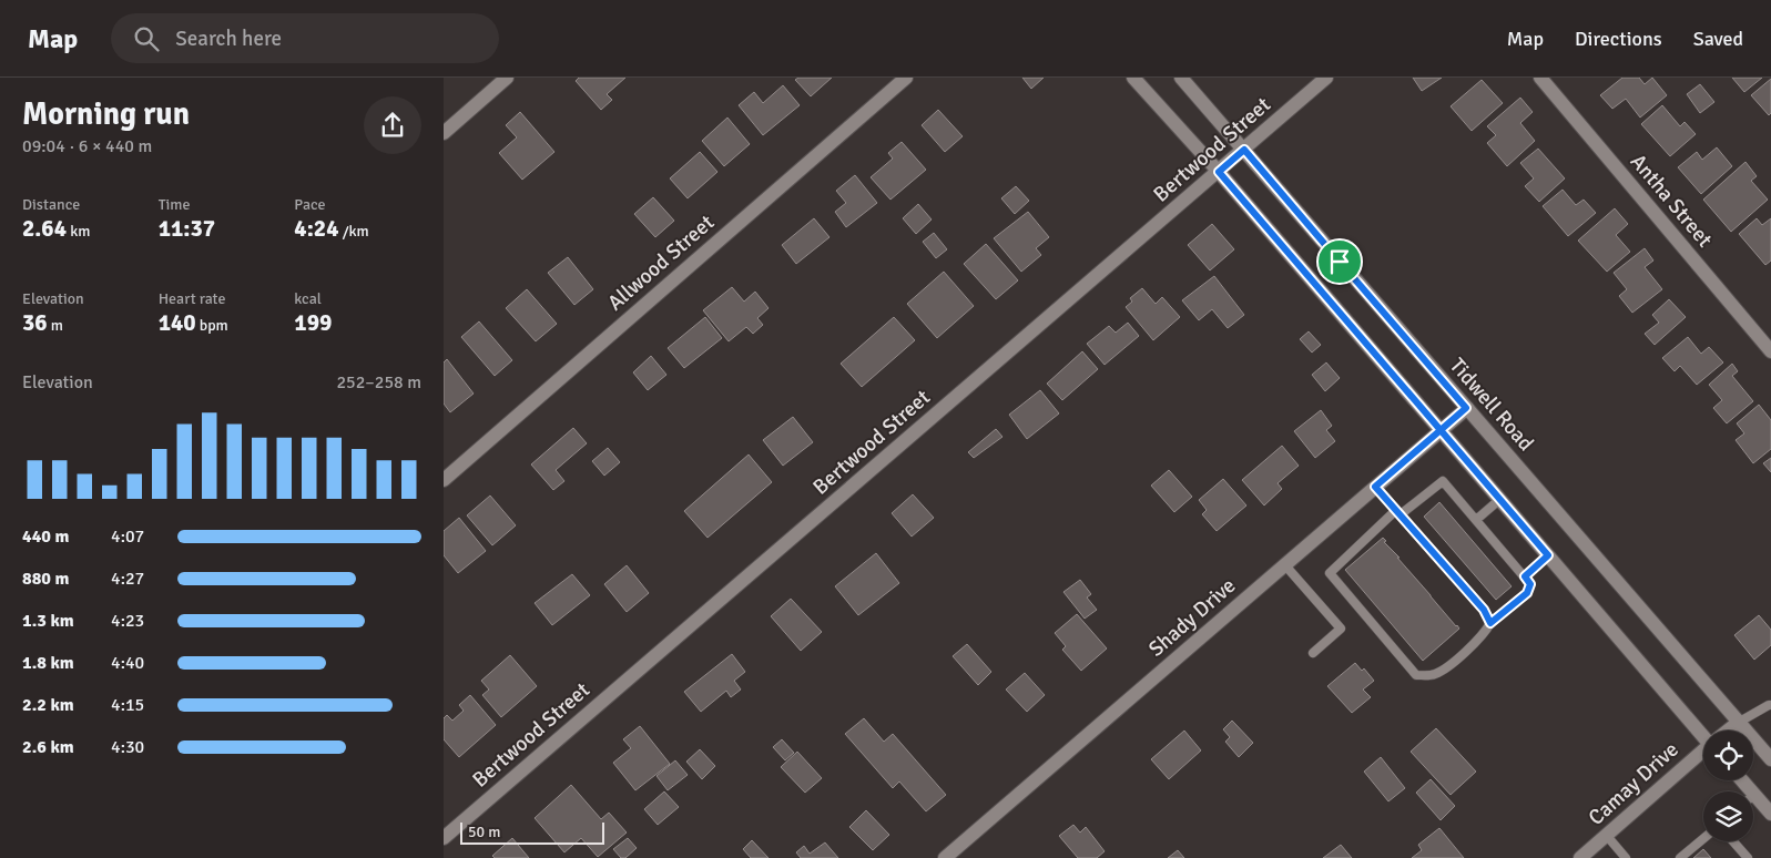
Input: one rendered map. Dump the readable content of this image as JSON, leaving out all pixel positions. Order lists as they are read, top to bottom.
{
  "streets": {
    "street": [
      "Bertwood Street",
      "Antha Street",
      "Allwood Street",
      "Tidwell Road",
      "Shady Drive",
      "Camay Drive"
    ]
  },
  "crossings": [
    ["Bertwood Street", "Tidwell Road"],
    ["Tidwell Road", "Shady Drive"],
    ["Tidwell Road", "Camay Drive"]
  ],
  "scale_bar": "50 m",
  "page": {
    "header": "Map",
    "search": "Search here",
    "nav": ["Map", "Directions", "Saved"],
    "heading": ["Morning run", "09:04 · 6 × 440 m"],
    "stats": [
      ["Distance", "2.64 km"],
      ["Time", "11:37"],
      ["Pace", "4:24 /km"],
      ["Elevation", "36 m"],
      ["Heart rate", "140 bpm"],
      ["kcal", "199"]
    ],
    "chart": ["Elevation", "252–258 m"],
    "list": [
      {
        "name": "440 m",
        "note": "4:07"
      },
      {
        "name": "880 m",
        "note": "4:27"
      },
      {
        "name": "1.3 km",
        "note": "4:23"
      },
      {
        "name": "1.8 km",
        "note": "4:40"
      },
      {
        "name": "2.2 km",
        "note": "4:15"
      },
      {
        "name": "2.6 km",
        "note": "4:30"
      }
    ],
    "scale": "50 m"
  }
}
